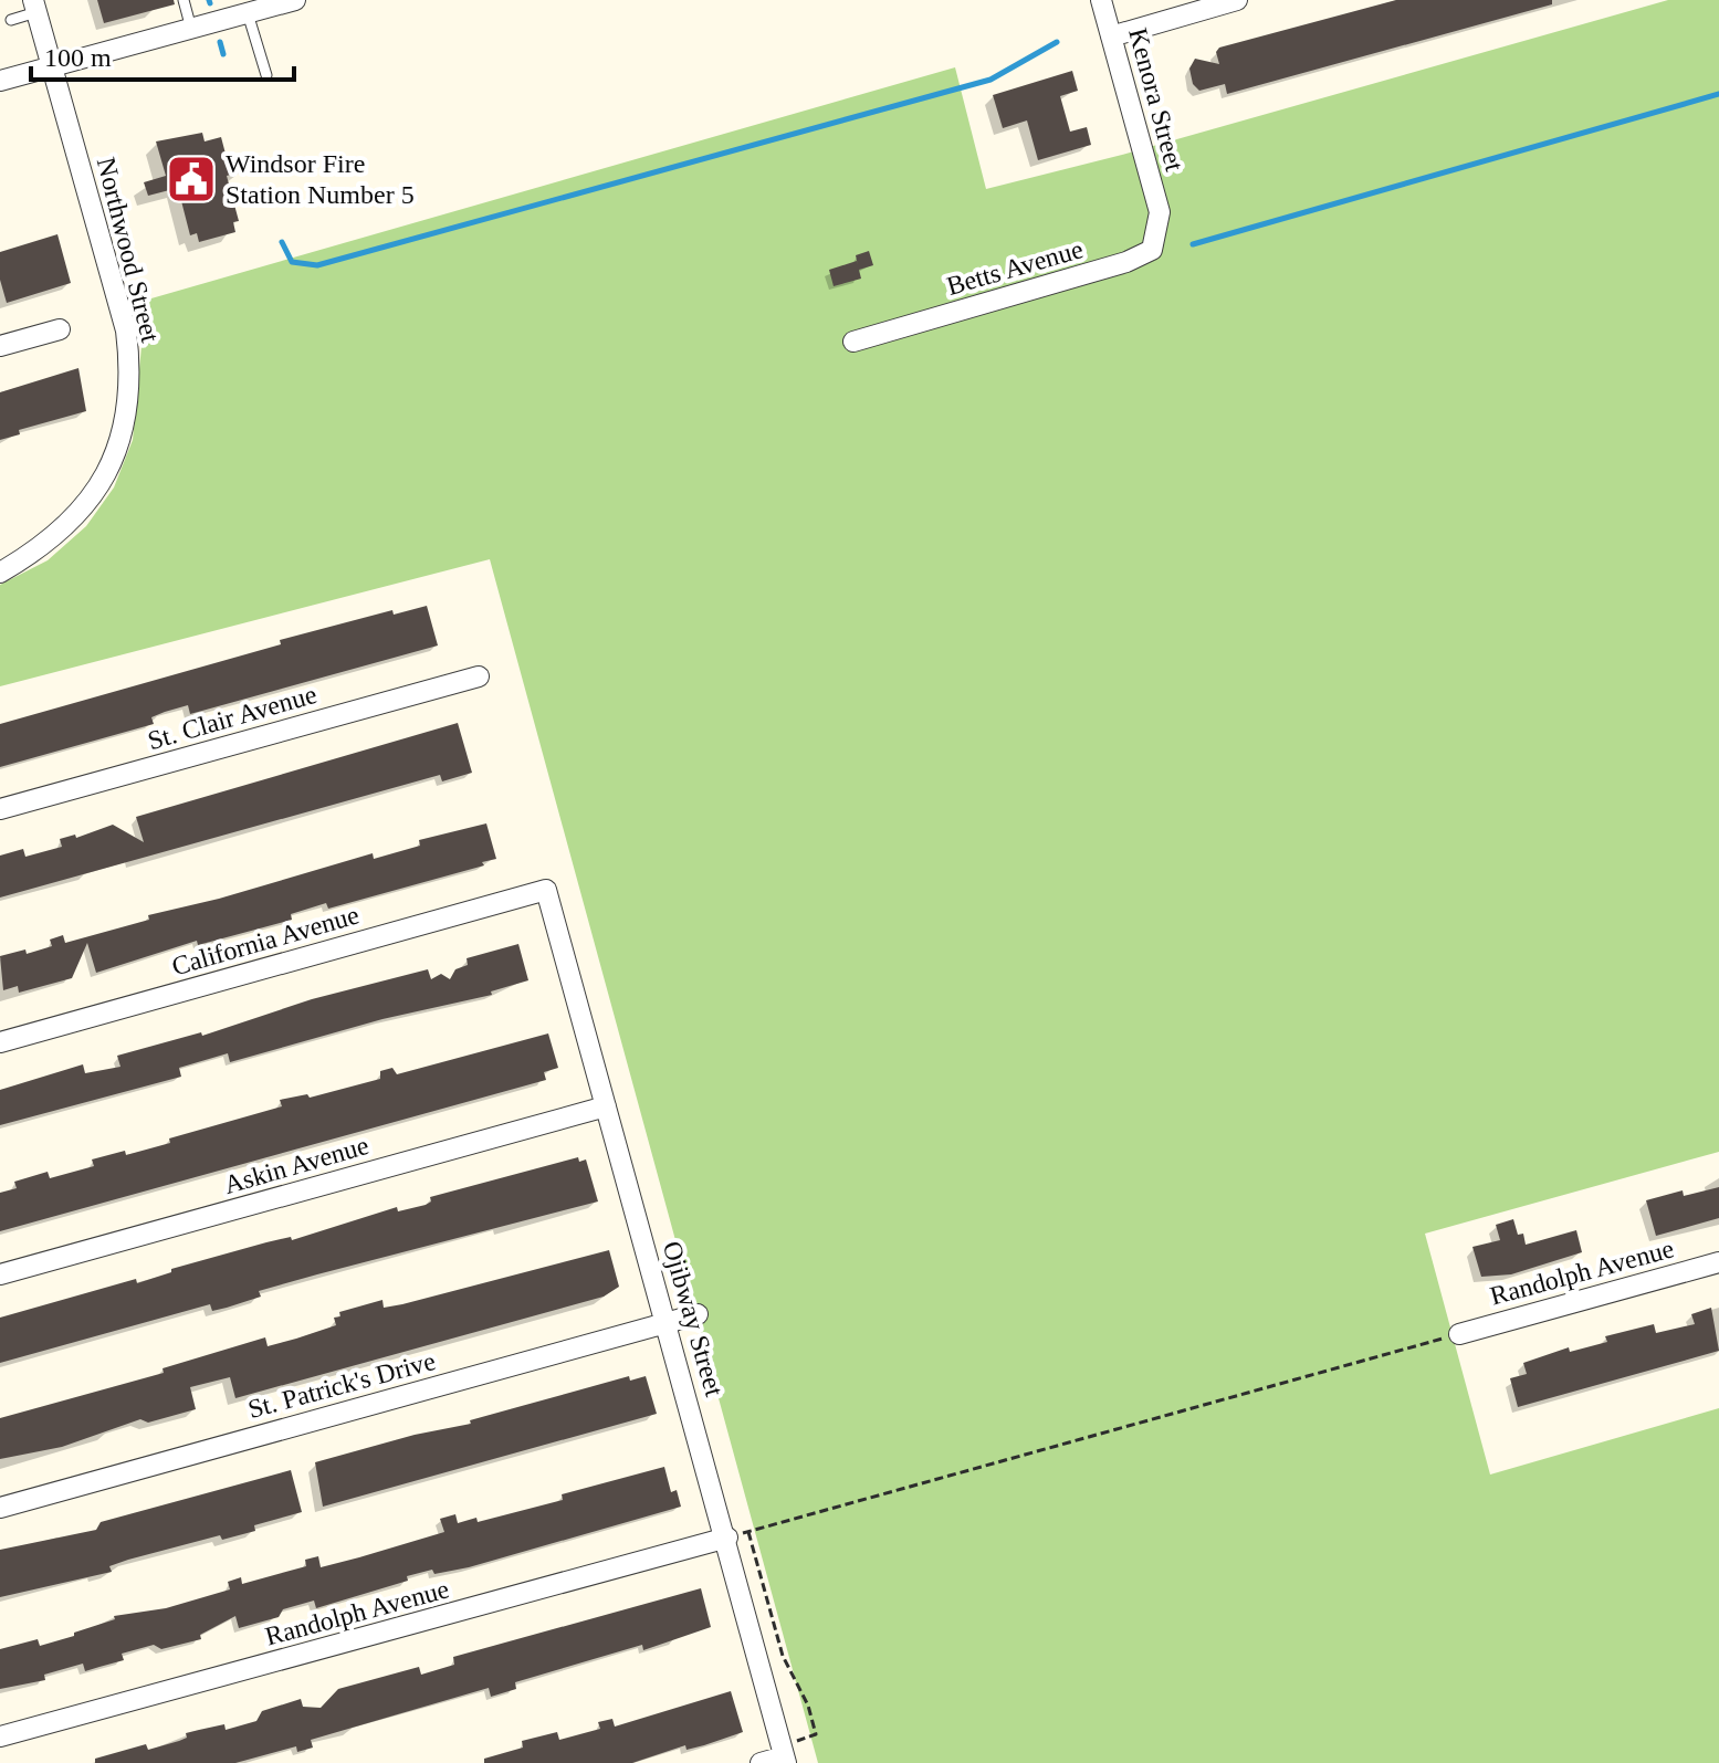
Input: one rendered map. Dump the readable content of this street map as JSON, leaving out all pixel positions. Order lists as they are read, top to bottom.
{
  "streets": {
    "street": [
      "Kenora Street",
      "Northwood Street",
      "Betts Avenue",
      "St. Clair Avenue",
      "California Avenue",
      "Askin Avenue",
      "Randolph Avenue",
      "Ojibway Street",
      "St. Patrick's Drive"
    ]
  },
  "crossings": [
    ["Kenora Street", "Betts Avenue"],
    ["California Avenue", "Ojibway Street"],
    ["Askin Avenue", "Ojibway Street"],
    ["Randolph Avenue", "Ojibway Street"],
    ["Ojibway Street", "St. Patrick's Drive"]
  ],
  "places": {
    "public building": ["Windsor Fire Station Number 5"]
  },
  "scale_bar": "100 m"
}
